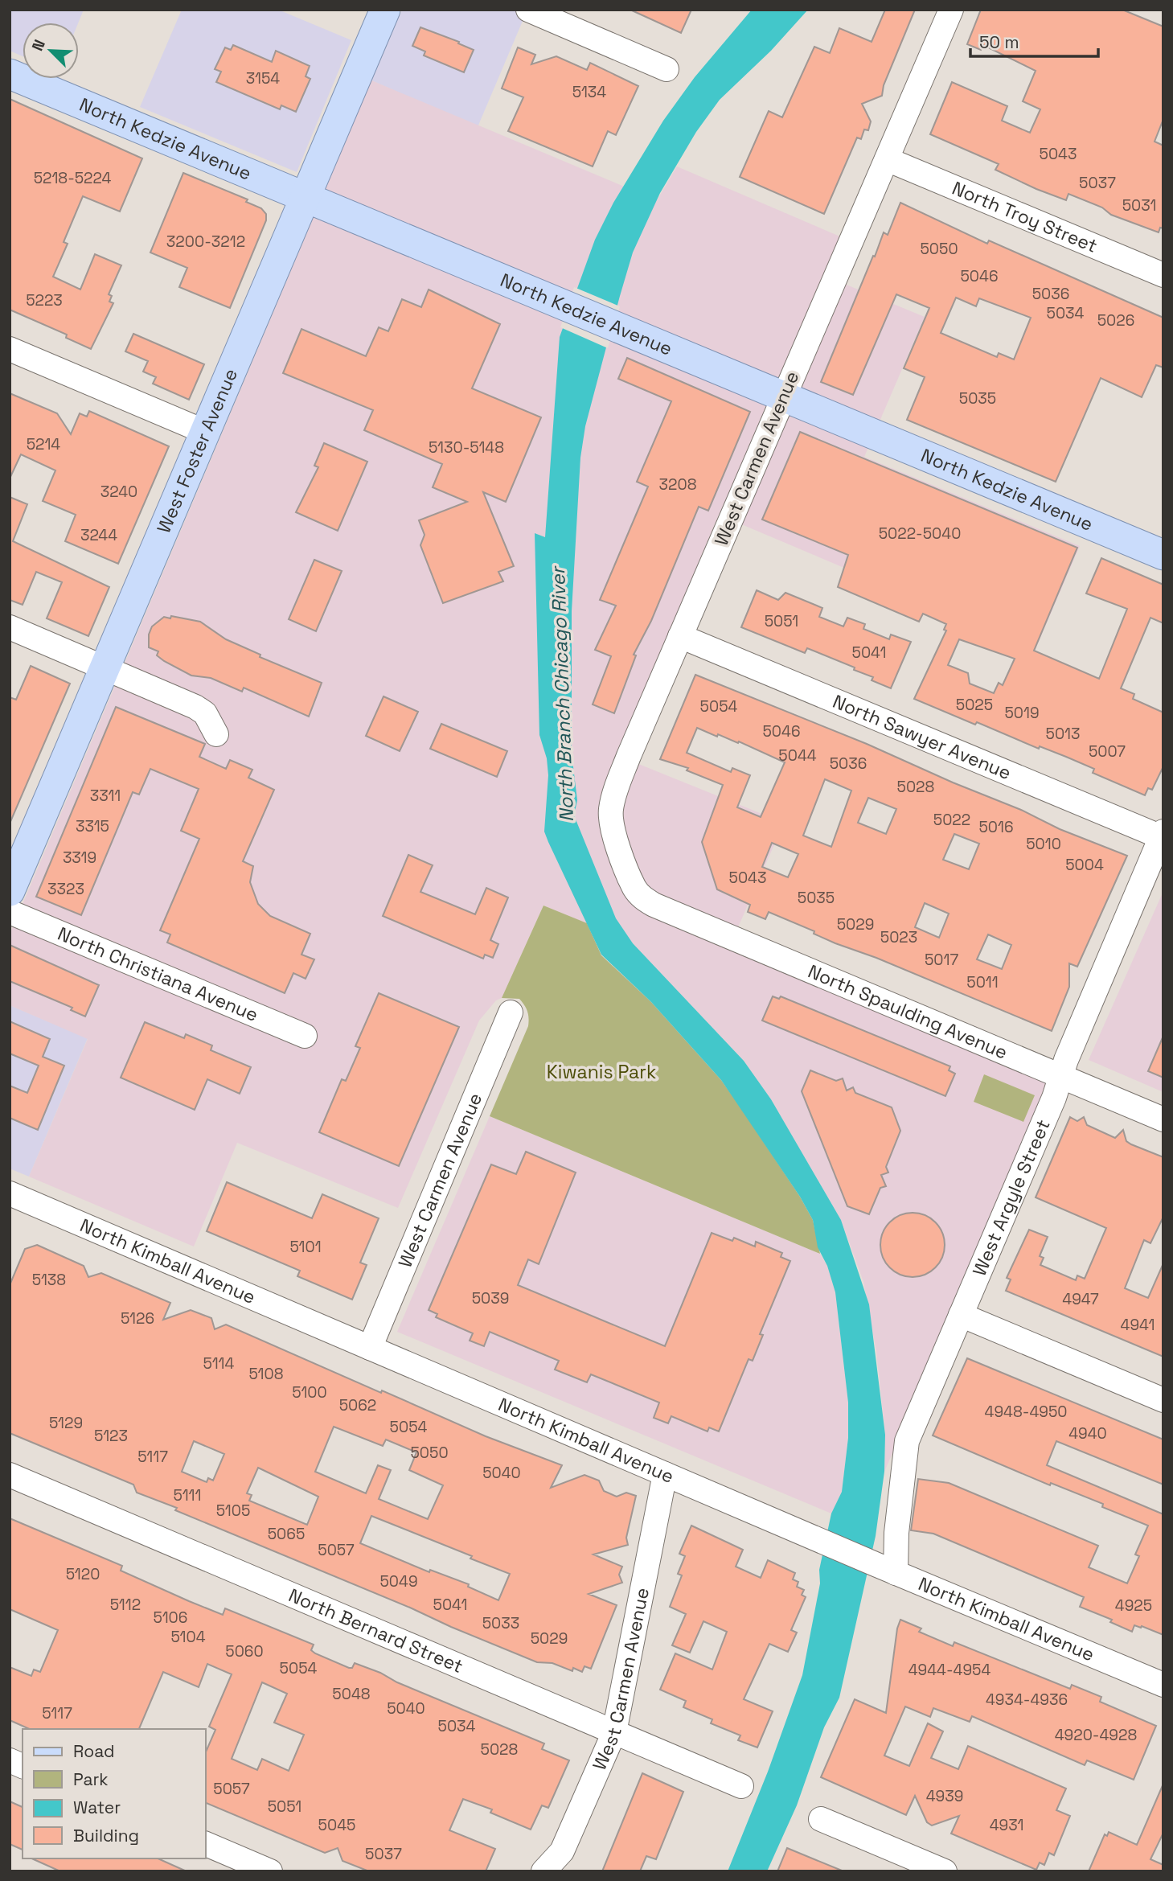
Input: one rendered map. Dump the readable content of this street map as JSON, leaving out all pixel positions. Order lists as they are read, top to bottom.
{
  "streets": {
    "main road": ["North Kedzie Avenue", "West Foster Avenue"],
    "street": [
      "North Troy Street",
      "West Carmen Avenue",
      "North Sawyer Avenue",
      "North Christiana Avenue",
      "North Spaulding Avenue",
      "West Argyle Street",
      "North Kimball Avenue",
      "North Bernard Street"
    ]
  },
  "crossings": [
    ["North Kedzie Avenue", "West Foster Avenue"],
    ["North Kedzie Avenue", "West Carmen Avenue"],
    ["North Troy Street", "West Carmen Avenue"],
    ["West Carmen Avenue", "North Sawyer Avenue"],
    ["West Carmen Avenue", "North Spaulding Avenue"],
    ["West Carmen Avenue", "North Kimball Avenue"],
    ["West Carmen Avenue", "North Bernard Street"],
    ["North Sawyer Avenue", "West Argyle Street"],
    ["North Spaulding Avenue", "West Argyle Street"],
    ["West Argyle Street", "North Kimball Avenue"]
  ],
  "water": ["North Branch Chicago River"],
  "parks": ["Kiwanis Park"],
  "house_numbers": [
    "3154",
    "5134",
    "5043",
    "5218-5224",
    "5037",
    "5031",
    "3200-3212",
    "5050",
    "5046",
    "5036",
    "5223",
    "5034",
    "5026",
    "5035",
    "5214",
    "5130-5148",
    "3208",
    "3240",
    "5022-5040",
    "3244",
    "5051",
    "5041",
    "5025",
    "5054",
    "5019",
    "5046",
    "5013",
    "5007",
    "5044",
    "5036",
    "5028",
    "3311",
    "5022",
    "3315",
    "5016",
    "5010",
    "3319",
    "5004",
    "5043",
    "3323",
    "5035",
    "5029",
    "5023",
    "5017",
    "5011",
    "5101",
    "5138",
    "5039",
    "4947",
    "5126",
    "4941",
    "5114",
    "5108",
    "5100",
    "5062",
    "4948-4950",
    "5129",
    "5054",
    "4940",
    "5123",
    "5050",
    "5117",
    "5040",
    "5111",
    "5105",
    "5065",
    "5057",
    "5120",
    "5049",
    "5112",
    "5041",
    "4925",
    "5106",
    "5033",
    "5104",
    "5029",
    "5060",
    "5054",
    "4944-4954",
    "5048",
    "4934-4936",
    "5040",
    "5117",
    "5034",
    "4920-4928",
    "5028",
    "5057",
    "4939",
    "5051",
    "5045",
    "4931",
    "5037"
  ],
  "legend": [
    "Road",
    "Park",
    "Water",
    "Building"
  ],
  "scale_bar": "50 m",
  "north": "top left"
}
